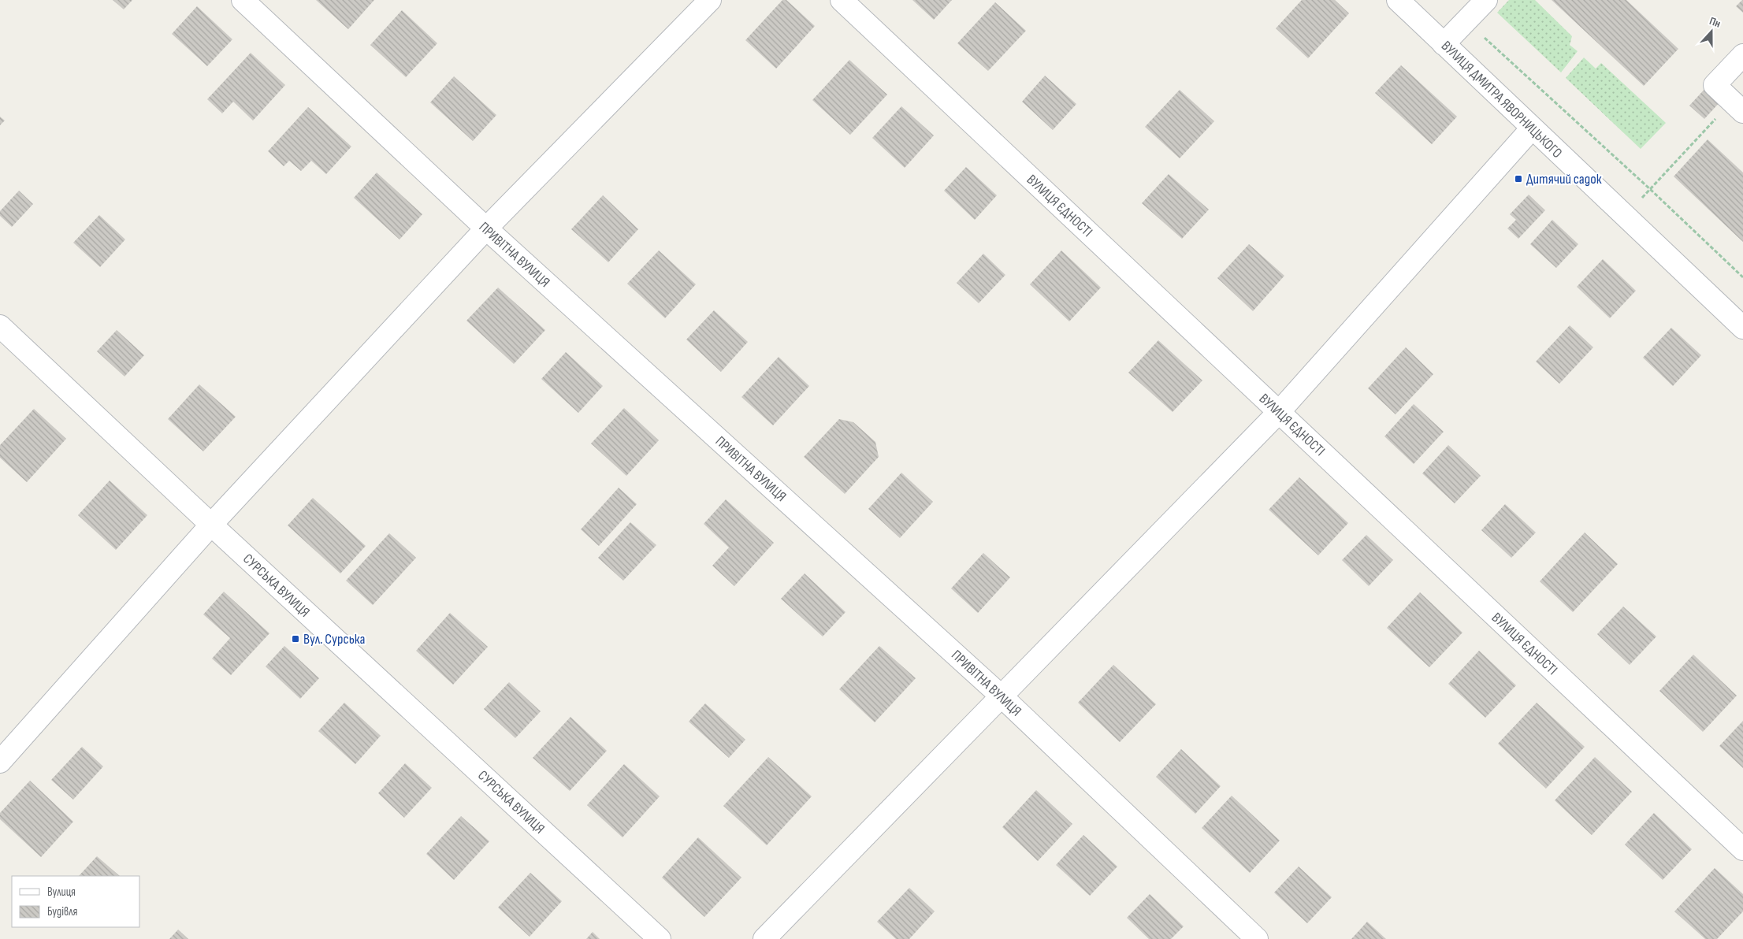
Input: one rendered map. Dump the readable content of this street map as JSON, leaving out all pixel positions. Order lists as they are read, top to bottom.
{
  "streets": {
    "street": [
      "ВУЛИЦЯ ДМИТРА ЯВОРНИЦЬКОГО",
      "ВУЛИЦЯ ЄДНОСТІ",
      "ПРИВІТНА ВУЛИЦЯ",
      "СУРСЬКА ВУЛИЦЯ"
    ]
  },
  "places": {
    "transit": ["Дитячий садок", "Вул. Сурська"]
  },
  "legend": ["Вулиця", "Будівля"],
  "north": "top"
}
